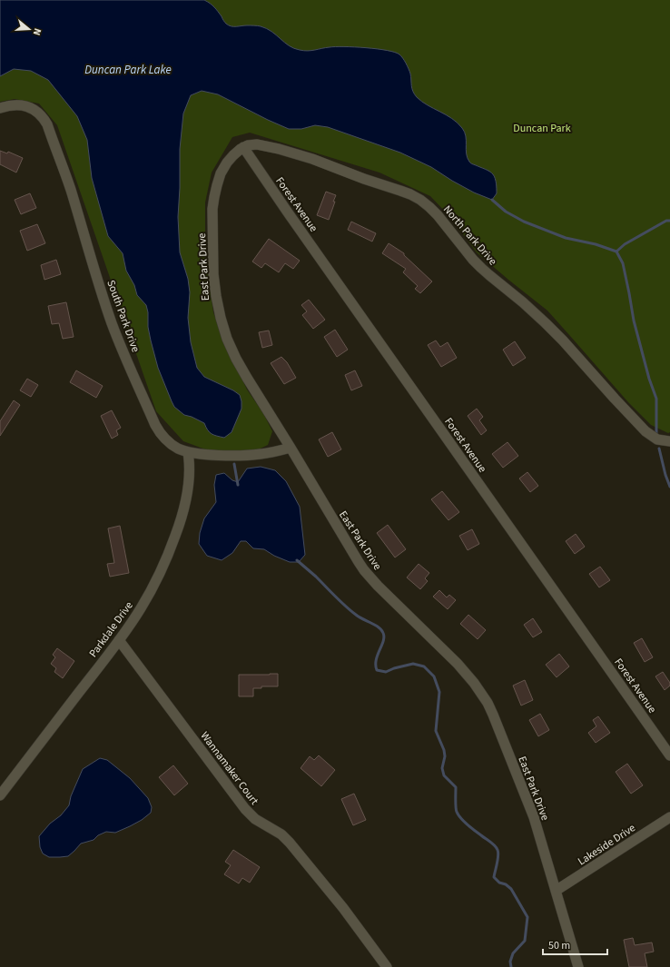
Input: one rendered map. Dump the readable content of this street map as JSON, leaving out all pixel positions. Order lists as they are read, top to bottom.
{
  "streets": {
    "street": [
      "Forest Avenue",
      "North Park Drive",
      "East Park Drive",
      "South Park Drive",
      "Parkdale Drive",
      "Wannamaker Court",
      "Lakeside Drive"
    ]
  },
  "crossings": [
    ["Forest Avenue", "North Park Drive"],
    ["Forest Avenue", "East Park Drive"],
    ["North Park Drive", "East Park Drive"],
    ["East Park Drive", "South Park Drive"],
    ["East Park Drive", "Lakeside Drive"],
    ["South Park Drive", "Parkdale Drive"],
    ["Parkdale Drive", "Wannamaker Court"]
  ],
  "water": ["Duncan Park Lake"],
  "parks": ["Duncan Park"],
  "scale_bar": "50 m",
  "north": "right"
}
